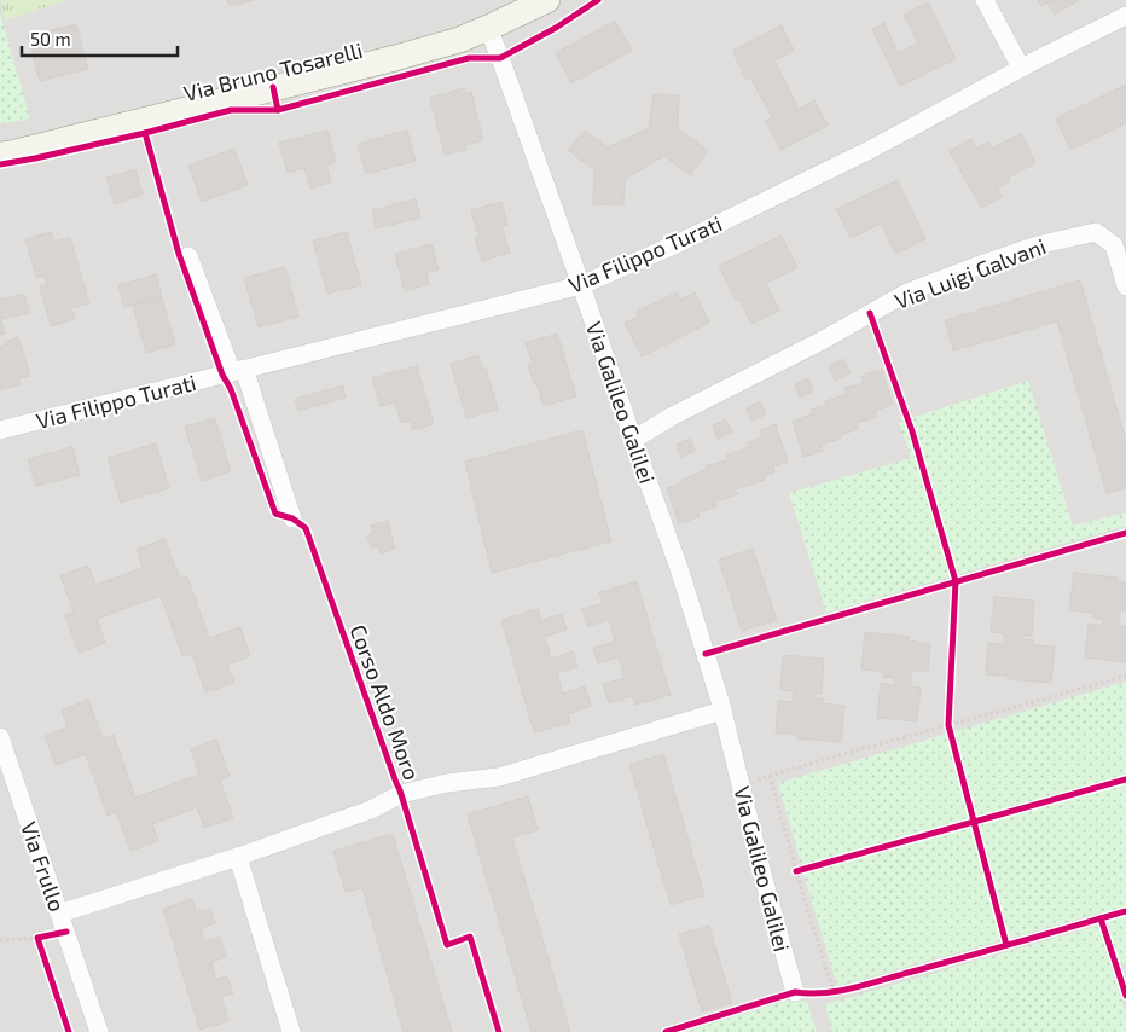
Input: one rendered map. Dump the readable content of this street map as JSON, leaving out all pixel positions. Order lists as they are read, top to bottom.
{
  "streets": {
    "street": [
      "Via Bruno Tosarelli",
      "Via Filippo Turati",
      "Via Luigi Galvani",
      "Via Galileo Galilei",
      "Via Frullo"
    ],
    "cycle path": ["Corso Aldo Moro"]
  },
  "crossings": [
    ["Via Bruno Tosarelli", "Via Galileo Galilei"],
    ["Via Filippo Turati", "Via Galileo Galilei"],
    ["Via Luigi Galvani", "Via Galileo Galilei"]
  ],
  "scale_bar": "50 m"
}
